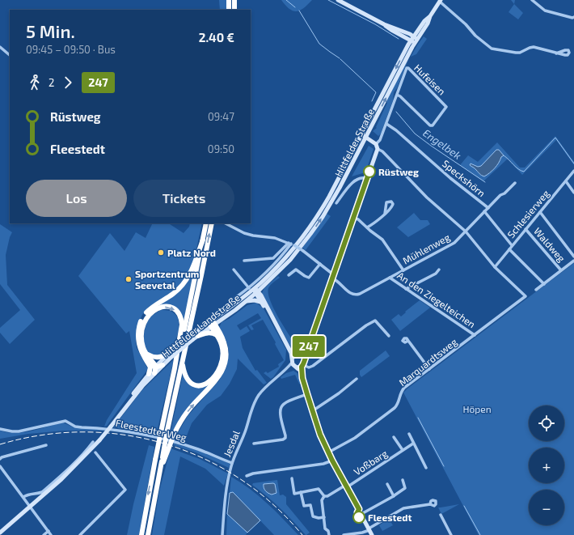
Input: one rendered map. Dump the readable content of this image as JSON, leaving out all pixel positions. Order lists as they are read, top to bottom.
{
  "streets": {
    "main road": ["Hittfelder Straße", "Hittfelder Landstraße"],
    "street": [
      "Hufeisen",
      "Speckshörn",
      "Schlesierweg",
      "Waldweg",
      "Mühlenweg",
      "An den Ziegelteichen",
      "Marquardtsweg",
      "Fleestedter Weg",
      "Jesdal",
      "Voßbarg"
    ]
  },
  "crossings": [
    ["Hittfelder Straße", "Mühlenweg"],
    ["Hittfelder Straße", "Hittfelder Landstraße"],
    ["Speckshörn", "Mühlenweg"],
    ["Schlesierweg", "Waldweg"],
    ["Schlesierweg", "Marquardtsweg"],
    ["Mühlenweg", "An den Ziegelteichen"],
    ["Mühlenweg", "Hittfelder Landstraße"],
    ["An den Ziegelteichen", "Marquardtsweg"],
    ["Fleestedter Weg", "Jesdal"]
  ],
  "water": ["Engelbek"],
  "parks": ["Höpen"],
  "places": [
    "Rüstweg",
    "Platz Nord",
    "Sportzentrum Seevetal",
    "Fleestedt"
  ],
  "lines": ["bus line 247"],
  "page": {
    "on_map": "247",
    "heading": ["5 Min.", "09:45 – 09:50 · Bus", "2.40 €"],
    "legs": ["2", "247"],
    "list": [
      {
        "name": "Rüstweg",
        "value": "09:47"
      },
      {
        "name": "Fleestedt",
        "value": "09:50"
      }
    ],
    "buttons": ["Los", "Tickets"],
    "map_buttons": ["+", "−"]
  }
}
